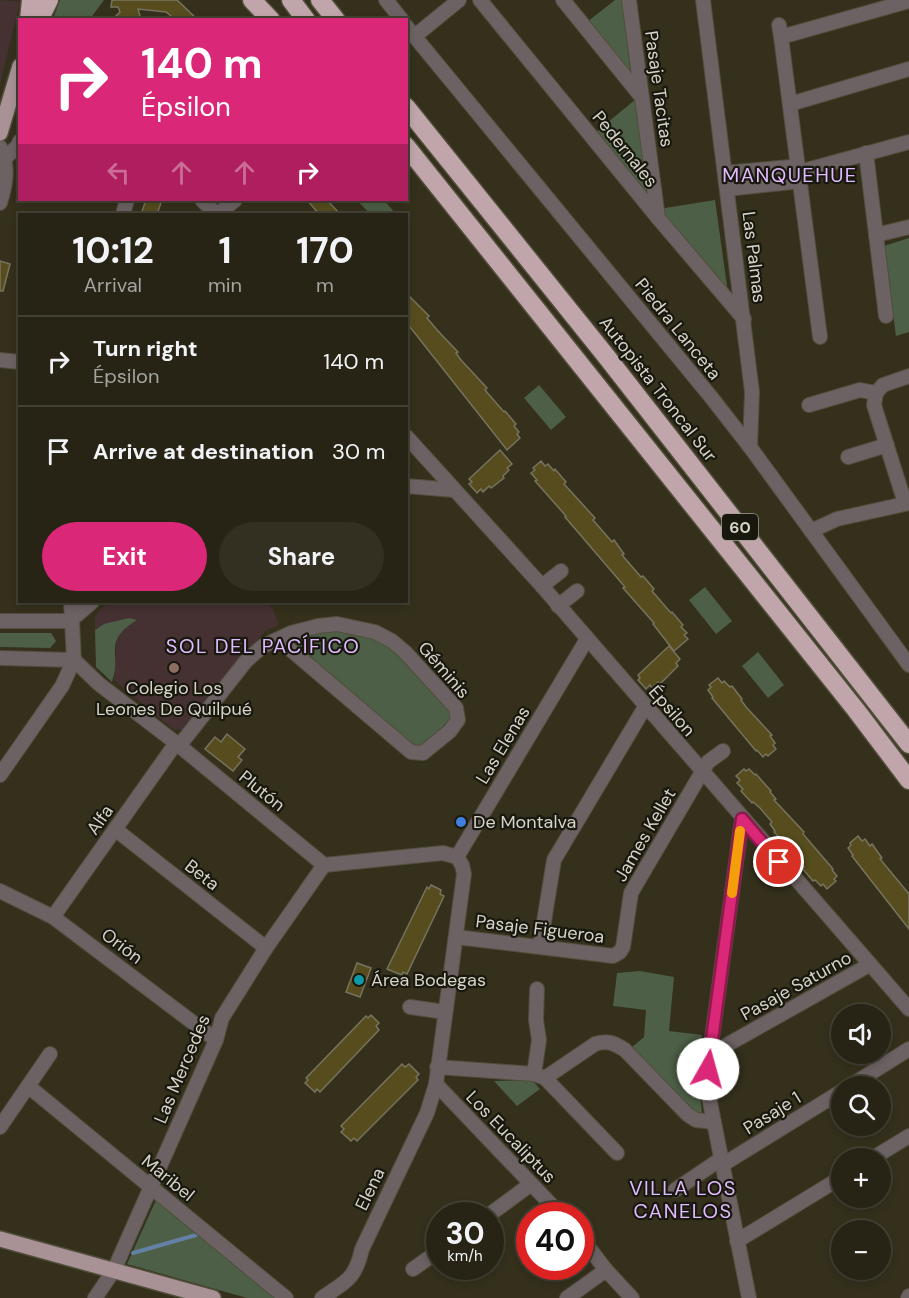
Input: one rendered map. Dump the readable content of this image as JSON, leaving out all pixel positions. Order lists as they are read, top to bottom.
{
  "streets": {
    "highway": ["Autopista Troncal Sur", "60"],
    "street": [
      "Pasaje Tacitas",
      "Pedernales",
      "Las Palmas",
      "Piedra Lanceta",
      "Géminis",
      "Épsilon",
      "Las Elenas",
      "Plutón",
      "Alfa",
      "James Kellet",
      "Beta",
      "Pasaje Figueroa",
      "Orión",
      "Pasaje Saturno",
      "Las Mercedes",
      "Pasaje 1",
      "Los Eucaliptus",
      "Maribel",
      "Elena"
    ]
  },
  "crossings": [
    ["Pasaje Tacitas", "Pedernales"],
    ["Pedernales", "Las Palmas"],
    ["Las Palmas", "Piedra Lanceta"],
    ["Géminis", "Plutón"],
    ["Géminis", "Alfa"],
    ["Épsilon", "Las Elenas"],
    ["Épsilon", "James Kellet"],
    ["Épsilon", "Pasaje Saturno"],
    ["Plutón", "Alfa"],
    ["Plutón", "Las Mercedes"],
    ["Alfa", "Beta"],
    ["Alfa", "Orión"],
    ["James Kellet", "Pasaje Figueroa"],
    ["Beta", "Las Mercedes"],
    ["Orión", "Las Mercedes"],
    ["Las Mercedes", "Maribel"],
    ["Los Eucaliptus", "Elena"]
  ],
  "districts": ["MANQUEHUE", "SOL DEL PACÍFICO", "VILLA LOS CANELOS"],
  "places": ["Colegio Los Leones De Quilpué", "De Montalva", "Área Bodegas"],
  "page": {
    "turn": ["140 m", "Épsilon"],
    "eta": [
      "10:12",
      "Arrival",
      "1",
      "min",
      "170",
      "m"
    ],
    "list": [
      {
        "name": "Turn right",
        "note": "Épsilon",
        "value": "140 m"
      },
      {
        "name": "Arrive at destination",
        "value": "30 m"
      }
    ],
    "buttons": ["Exit", "Share"],
    "map_buttons": ["+", "−"],
    "speed": "30 km/h",
    "limit": "40"
  }
}
